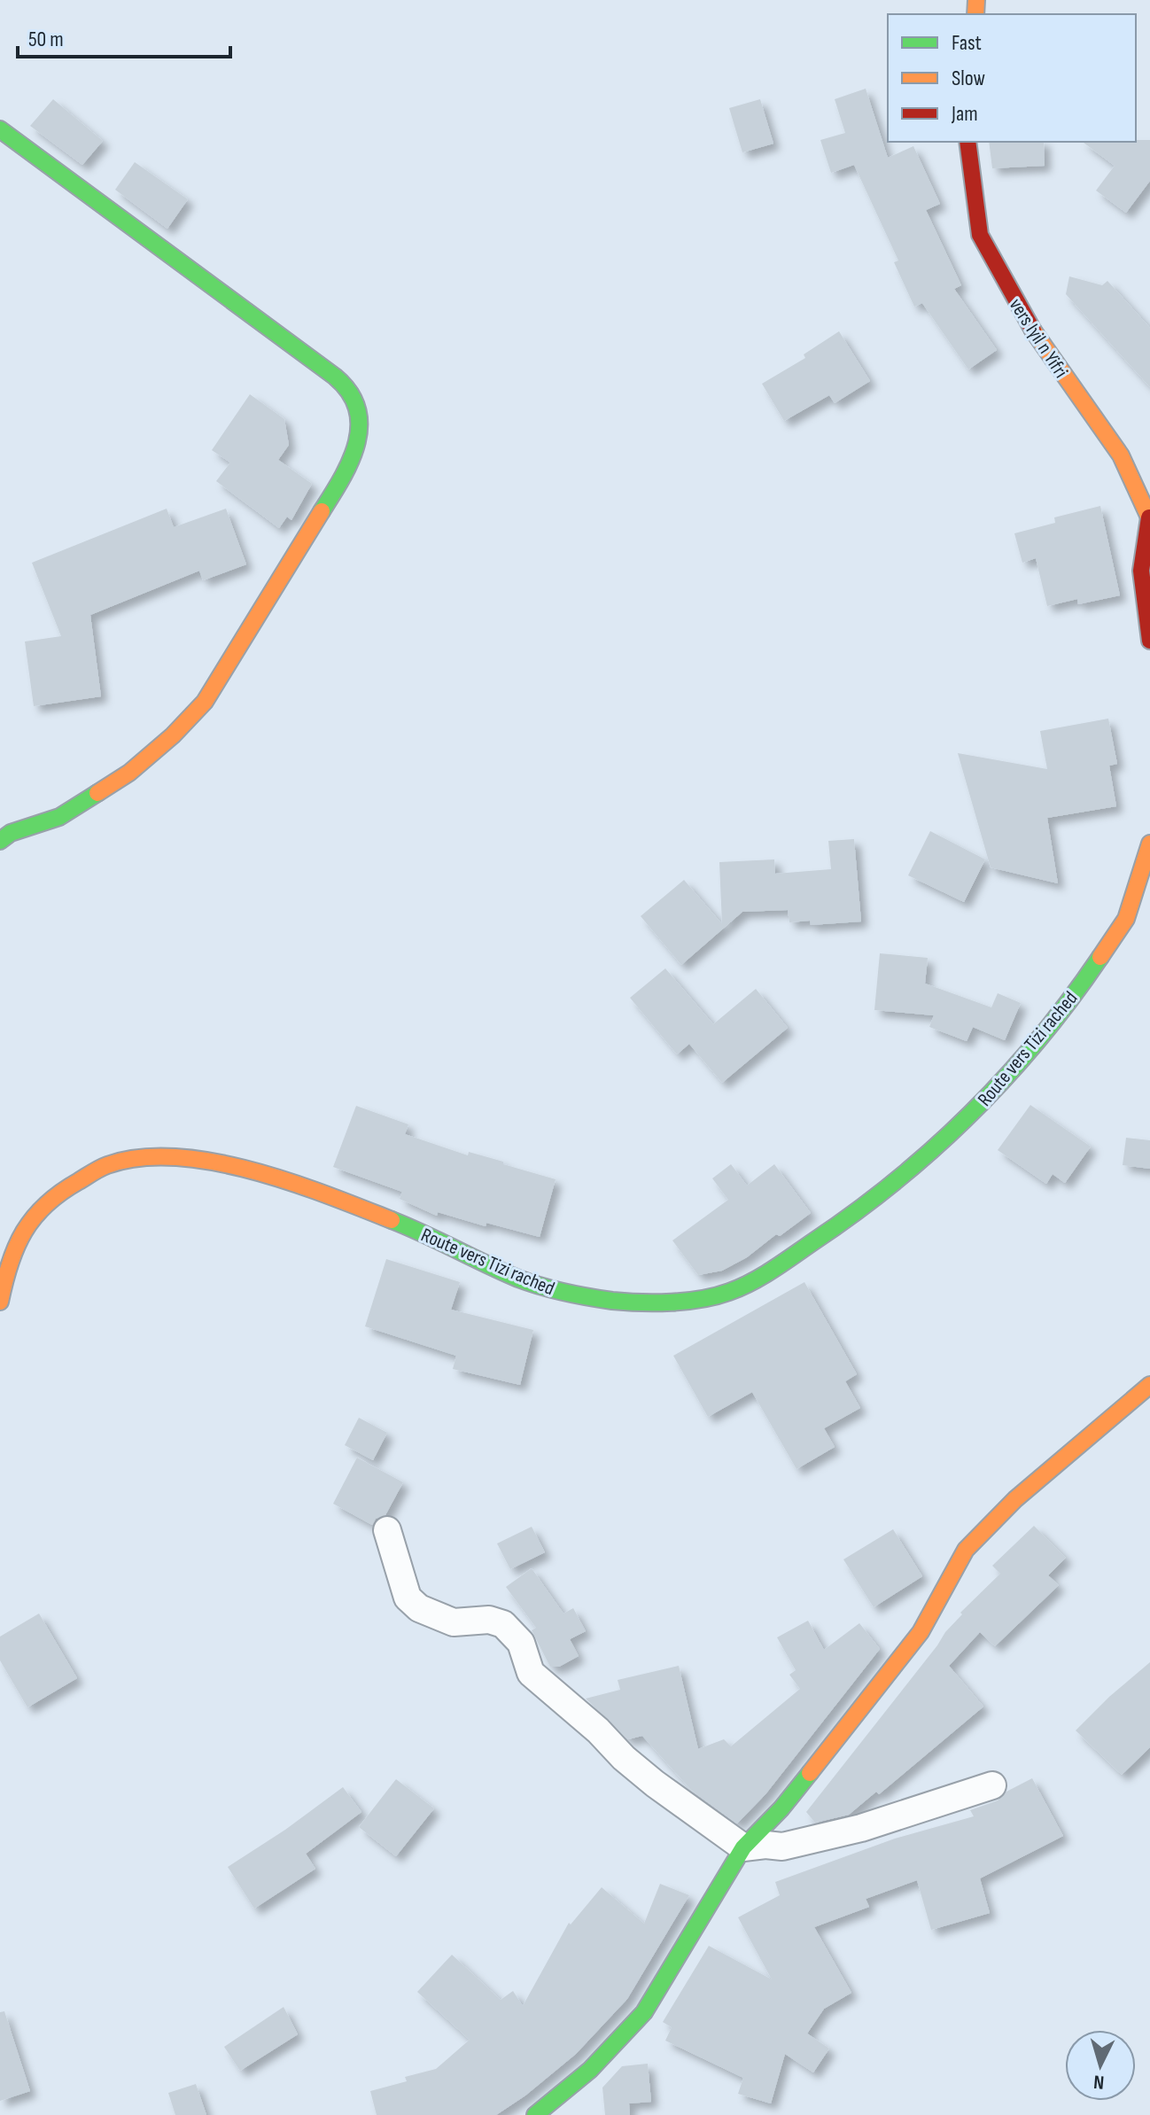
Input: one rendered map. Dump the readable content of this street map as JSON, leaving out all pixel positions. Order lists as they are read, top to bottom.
{
  "streets": {
    "main road": ["vers Iγil n Yifri", "Route vers Tizi rached"]
  },
  "legend": ["Fast", "Slow", "Jam"],
  "scale_bar": "50 m",
  "north": "bottom"
}
